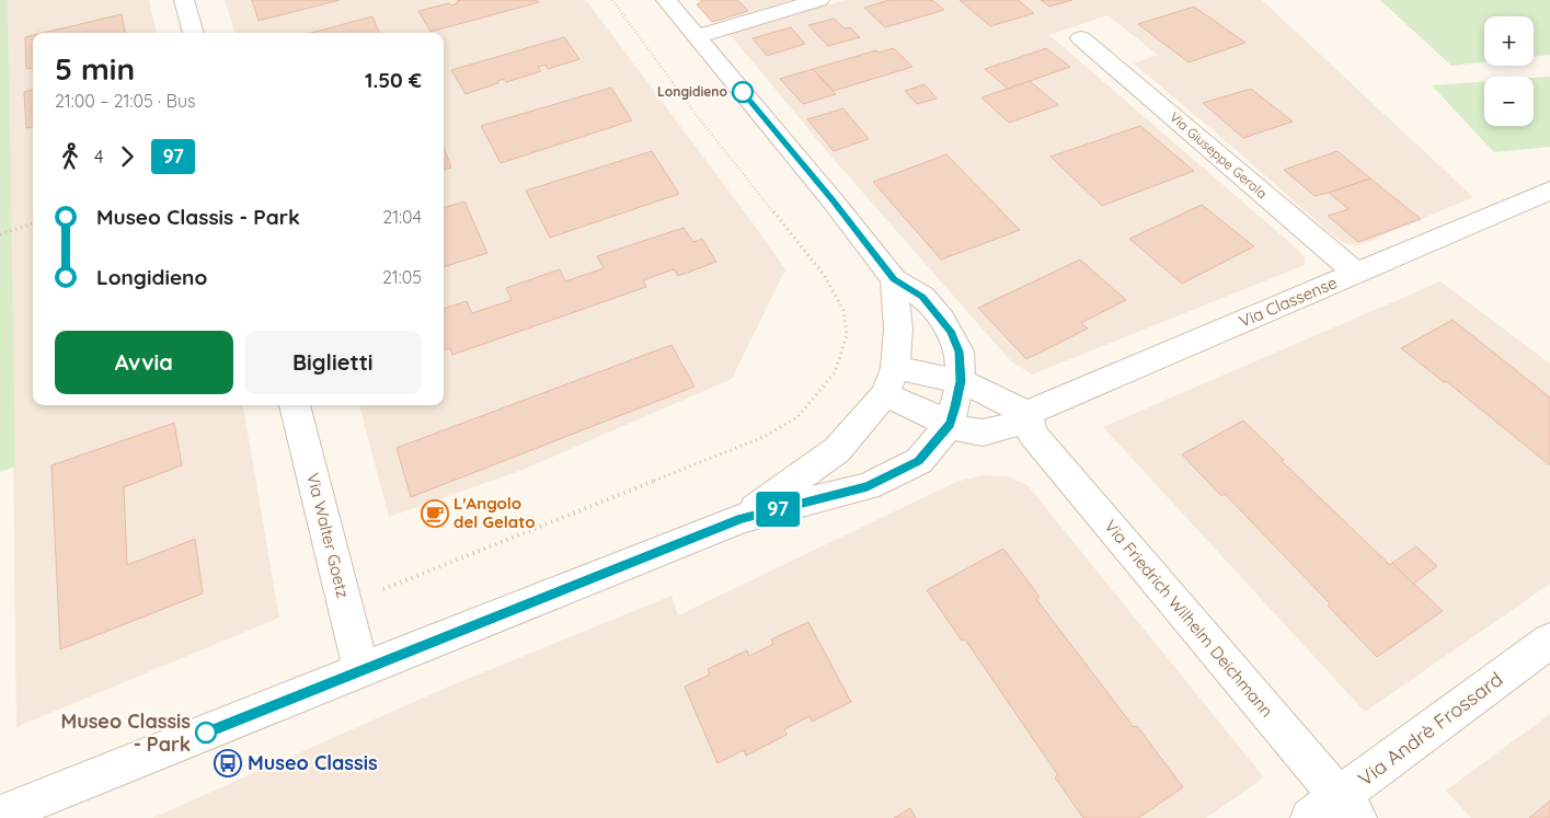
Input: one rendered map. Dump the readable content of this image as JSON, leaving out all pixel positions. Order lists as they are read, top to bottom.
{
  "streets": {
    "street": [
      "Via Giuseppe Gerola",
      "Via Classense",
      "Via Walter Goetz",
      "Via Friedrich Wilhelm Deichmann",
      "Via Andrè Frossard"
    ]
  },
  "crossings": [
    ["Via Giuseppe Gerola", "Via Classense"],
    ["Via Classense", "Via Friedrich Wilhelm Deichmann"],
    ["Via Friedrich Wilhelm Deichmann", "Via Andrè Frossard"]
  ],
  "places": {
    "other": ["Longidieno", "Museo Classis - Park"],
    "cafe": ["L'Angolo del Gelato"],
    "bus stop": ["Museo Classis"]
  },
  "lines": ["bus line 97"],
  "page": {
    "on_map": "97",
    "map_buttons": ["+", "−"],
    "heading": ["5 min", "21:00 – 21:05 · Bus", "1.50 €"],
    "legs": ["4", "97"],
    "list": [
      {
        "name": "Museo Classis - Park",
        "value": "21:04"
      },
      {
        "name": "Longidieno",
        "value": "21:05"
      }
    ],
    "buttons": ["Avvia", "Biglietti"]
  }
}
